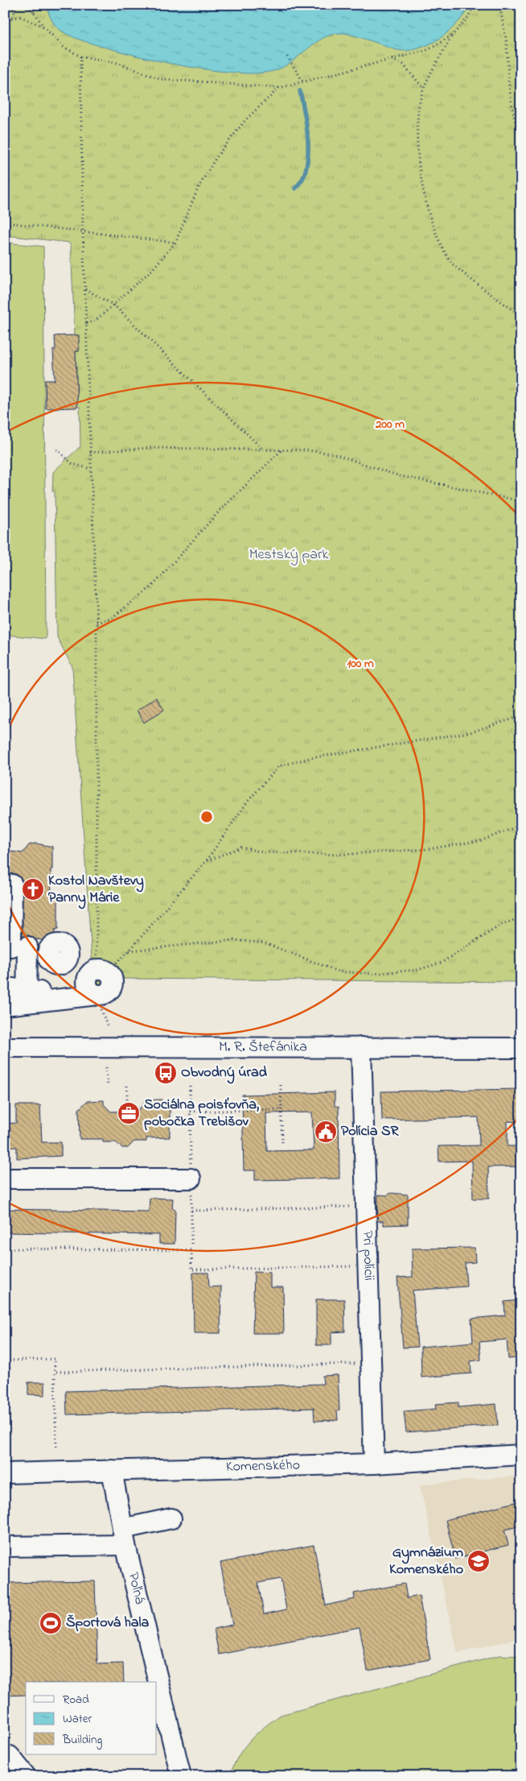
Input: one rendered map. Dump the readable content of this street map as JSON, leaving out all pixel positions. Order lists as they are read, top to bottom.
{
  "streets": {
    "street": [
      "M. R. Štefánika",
      "Pri polícii",
      "Komenského",
      "Poľná"
    ]
  },
  "crossings": [
    ["M. R. Štefánika", "Pri polícii"],
    ["Pri polícii", "Komenského"],
    ["Komenského", "Poľná"]
  ],
  "parks": ["Mestský park"],
  "places": {
    "church": ["Kostol Navštevy Panny Márie"],
    "bus stop": ["Obvodný úrad"],
    "office": ["Sociálna poisťovňa, pobočka Trebišov"],
    "public building": ["Polícia SR"],
    "school or university": ["Gymnázium Komenského"],
    "sports": ["Športová hala"]
  },
  "legend": ["Road", "Water", "Building"],
  "rings": ["200 m", "100 m"]
}
